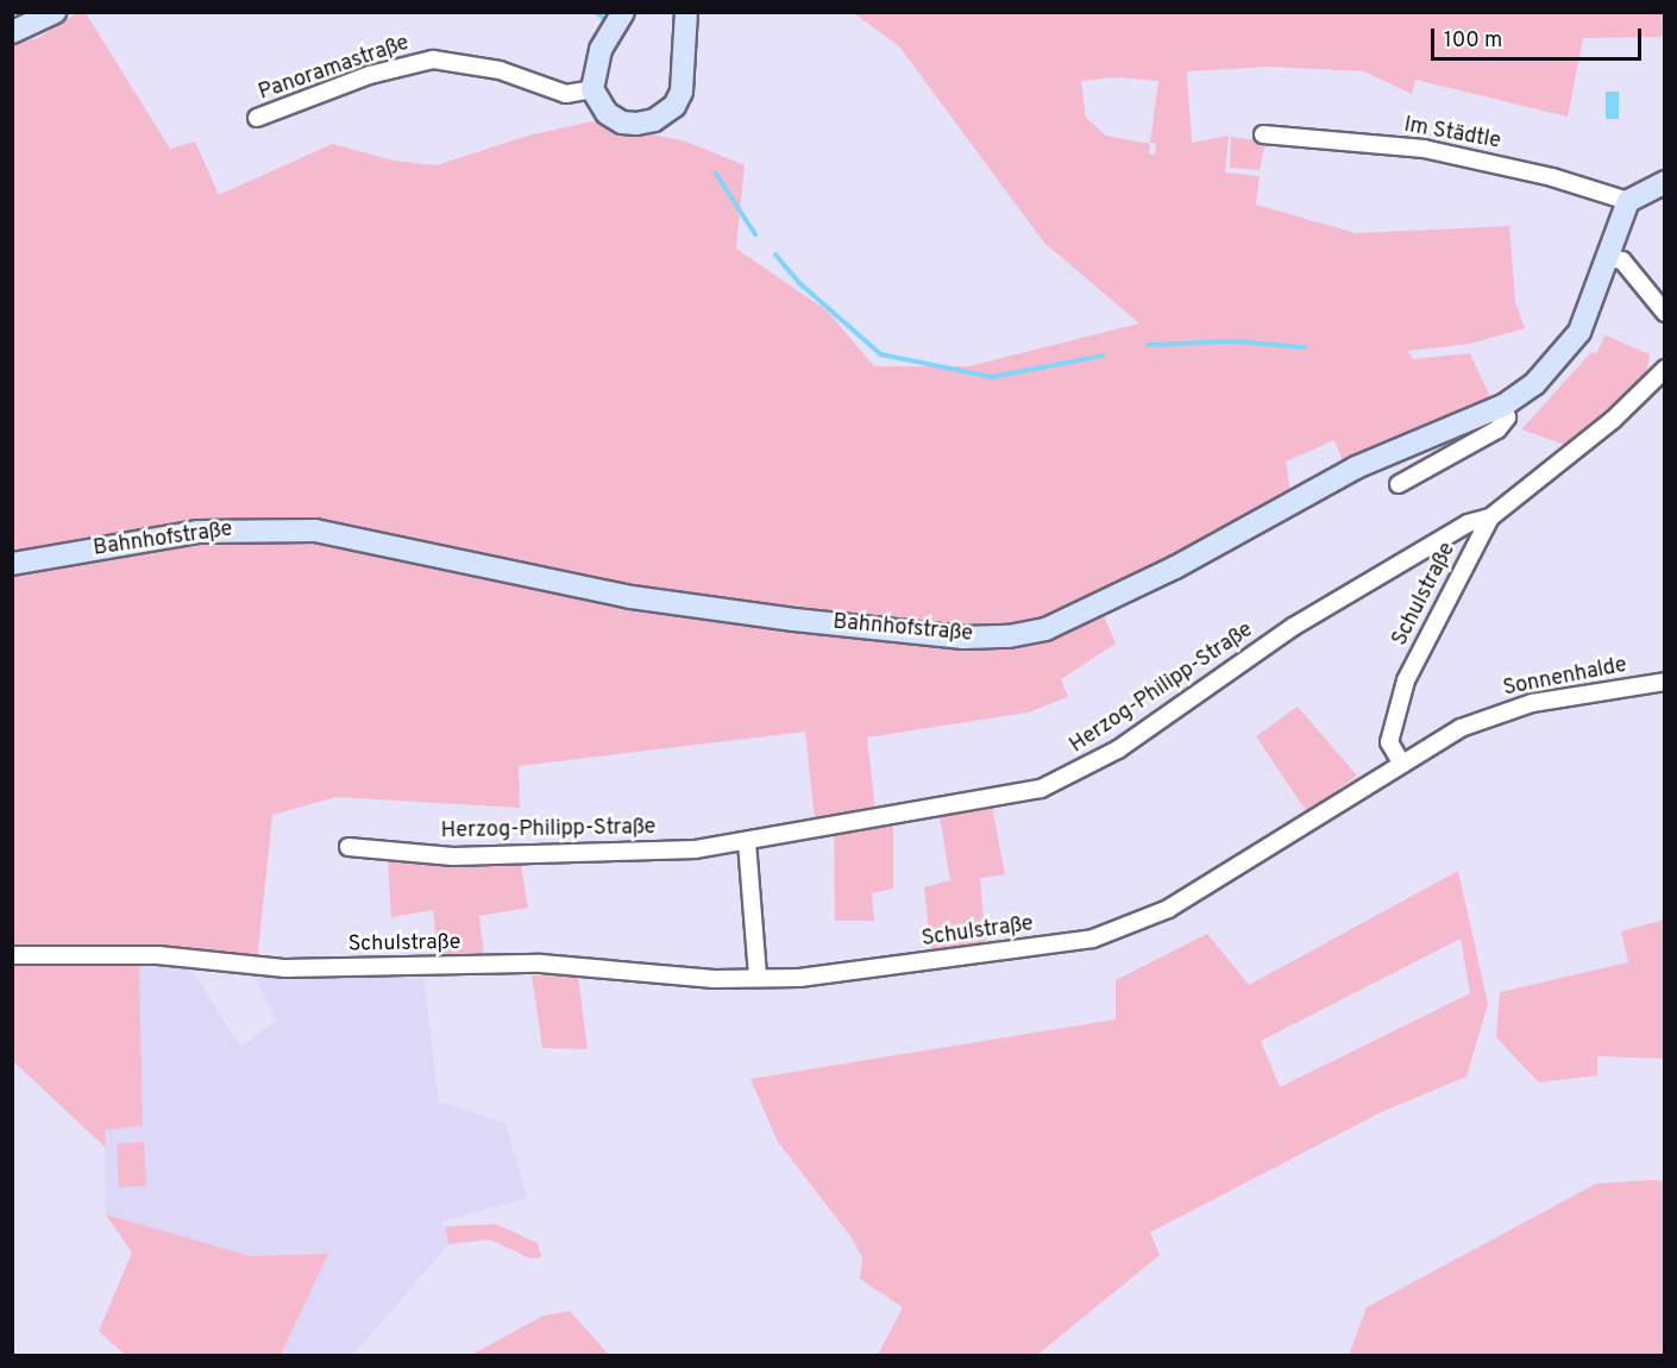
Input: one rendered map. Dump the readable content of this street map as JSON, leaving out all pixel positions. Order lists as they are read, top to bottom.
{
  "streets": {
    "street": [
      "Panoramastraße",
      "Im Städtle",
      "Bahnhofstraße",
      "Schulstraße",
      "Sonnenhalde",
      "Herzog-Philipp-Straße"
    ]
  },
  "crossings": [
    ["Im Städtle", "Bahnhofstraße"],
    ["Schulstraße", "Sonnenhalde"],
    ["Schulstraße", "Herzog-Philipp-Straße"]
  ],
  "scale_bar": "100 m"
}
